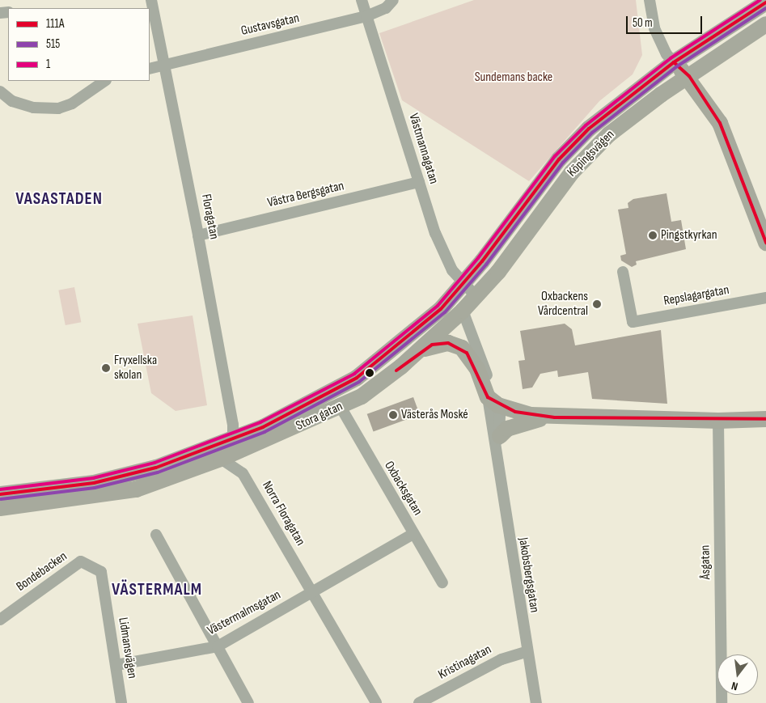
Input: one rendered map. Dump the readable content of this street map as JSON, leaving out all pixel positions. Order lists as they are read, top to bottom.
{
  "streets": {
    "main road": ["Köpingsvägen", "Stora gatan"],
    "street": [
      "Gustavsgatan",
      "Västmannagatan",
      "Västra Bergsgatan",
      "Floragatan",
      "Repslagargatan",
      "Oxbacksgatan",
      "Norra Floragatan",
      "Åsgatan",
      "Bondebacken",
      "Jakobsbergsgatan",
      "Västermalmsgatan",
      "Lidmansvägen",
      "Kristinagatan"
    ]
  },
  "crossings": [
    ["Gustavsgatan", "Västmannagatan"],
    ["Gustavsgatan", "Floragatan"],
    ["Västmannagatan", "Köpingsvägen"],
    ["Västmannagatan", "Västra Bergsgatan"],
    ["Köpingsvägen", "Stora gatan"],
    ["Köpingsvägen", "Jakobsbergsgatan"],
    ["Västra Bergsgatan", "Floragatan"],
    ["Floragatan", "Stora gatan"],
    ["Stora gatan", "Oxbacksgatan"],
    ["Stora gatan", "Norra Floragatan"],
    ["Stora gatan", "Jakobsbergsgatan"],
    ["Norra Floragatan", "Västermalmsgatan"],
    ["Bondebacken", "Lidmansvägen"],
    ["Jakobsbergsgatan", "Kristinagatan"],
    ["Västermalmsgatan", "Lidmansvägen"]
  ],
  "districts": ["VASASTADEN", "VÄSTERMALM"],
  "parks": ["Sundemans backe"],
  "places": [
    "Pingstkyrkan",
    "Oxbackens Vårdcentral",
    "Fryxellska skolan",
    "Västerås Moské"
  ],
  "lines": ["transit line 1", "transit line 111A", "transit line 515"],
  "legend": ["111A", "515", "1"],
  "scale_bar": "50 m",
  "north": "bottom"
}
